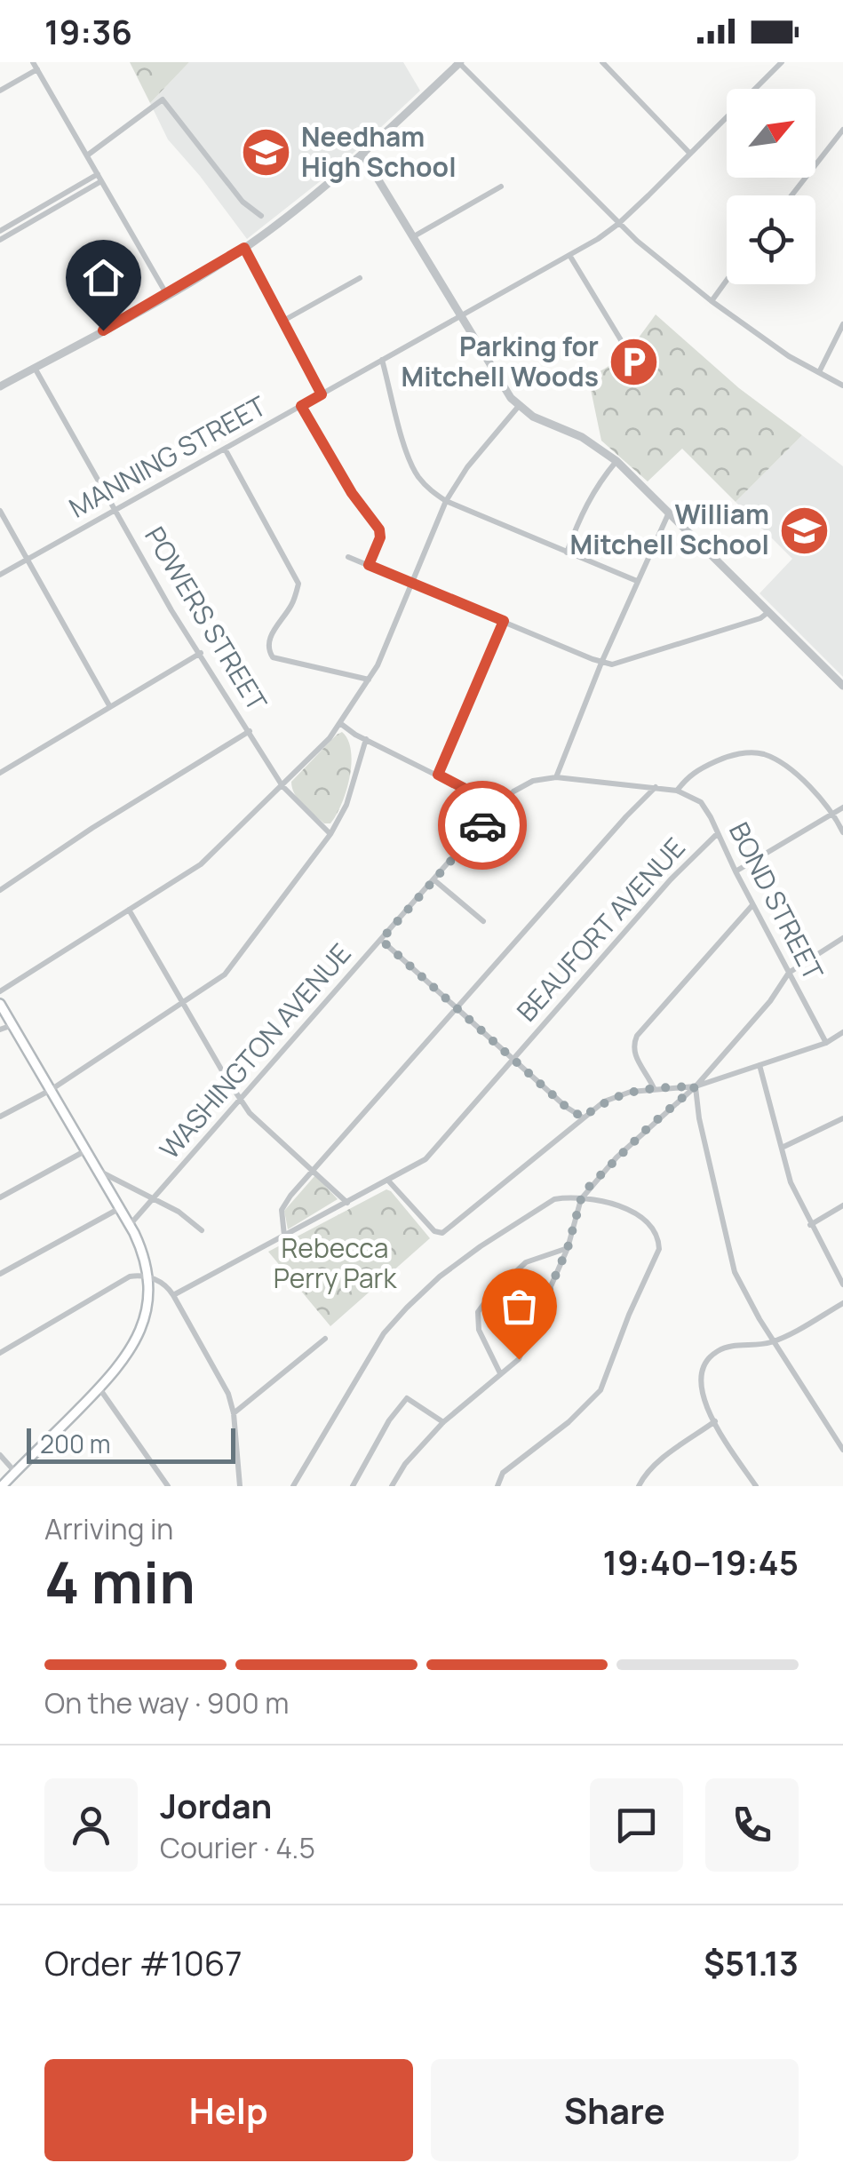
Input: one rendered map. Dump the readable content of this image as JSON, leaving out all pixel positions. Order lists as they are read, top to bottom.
{
  "streets": {
    "street": [
      "MANNING STREET",
      "POWERS STREET",
      "BOND STREET",
      "BEAUFORT AVENUE",
      "WASHINGTON AVENUE"
    ]
  },
  "crossings": [
    ["MANNING STREET", "POWERS STREET"],
    ["BOND STREET", "BEAUFORT AVENUE"],
    ["BOND STREET", "WASHINGTON AVENUE"]
  ],
  "parks": ["Rebecca Perry Park"],
  "places": {
    "school or university": ["Needham High School", "William Mitchell School"],
    "parking": ["Parking for Mitchell Woods"]
  },
  "scale_bar": "200 m",
  "north": "top right",
  "page": {
    "status": "19:36",
    "scale": "200 m",
    "heading": ["4 min", "Arriving in", "19:40–19:45"],
    "panel": [
      "Jordan",
      "Courier · 4.5",
      "Order #1067",
      "$51.13"
    ],
    "bar": "On the way · 900 m",
    "buttons": ["Help", "Share"]
  }
}
